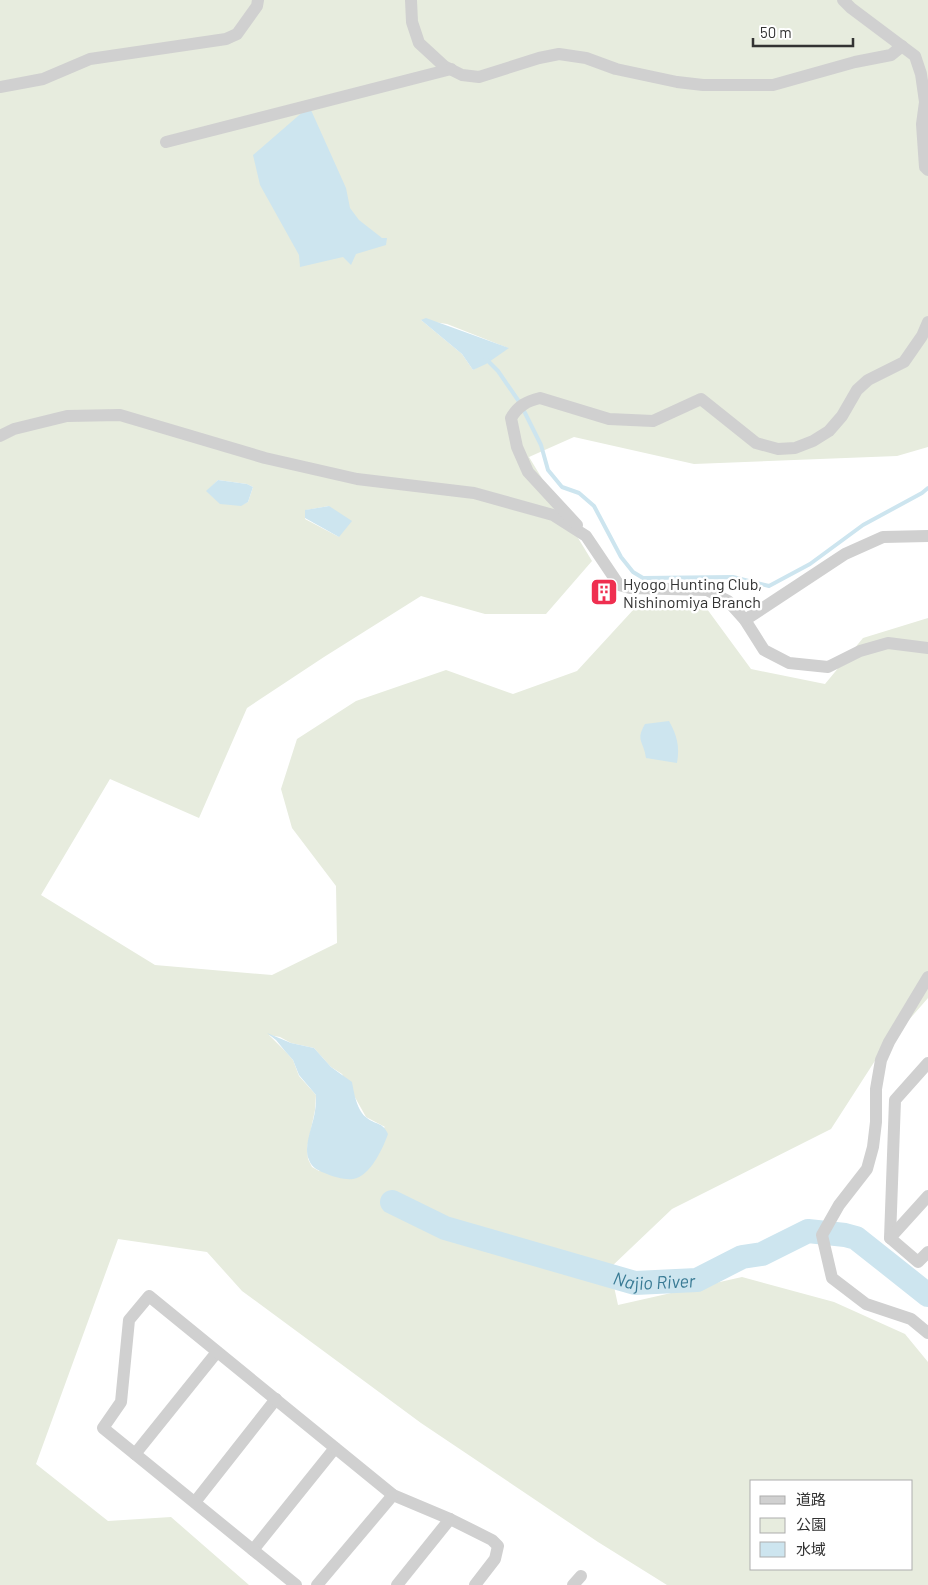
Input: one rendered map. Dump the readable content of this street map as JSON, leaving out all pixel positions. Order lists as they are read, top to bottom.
{
  "water": ["Najio River"],
  "places": {
    "building": ["Hyogo Hunting Club, Nishinomiya Branch"]
  },
  "legend": ["道路", "公園", "水域"],
  "scale_bar": "50 m"
}
